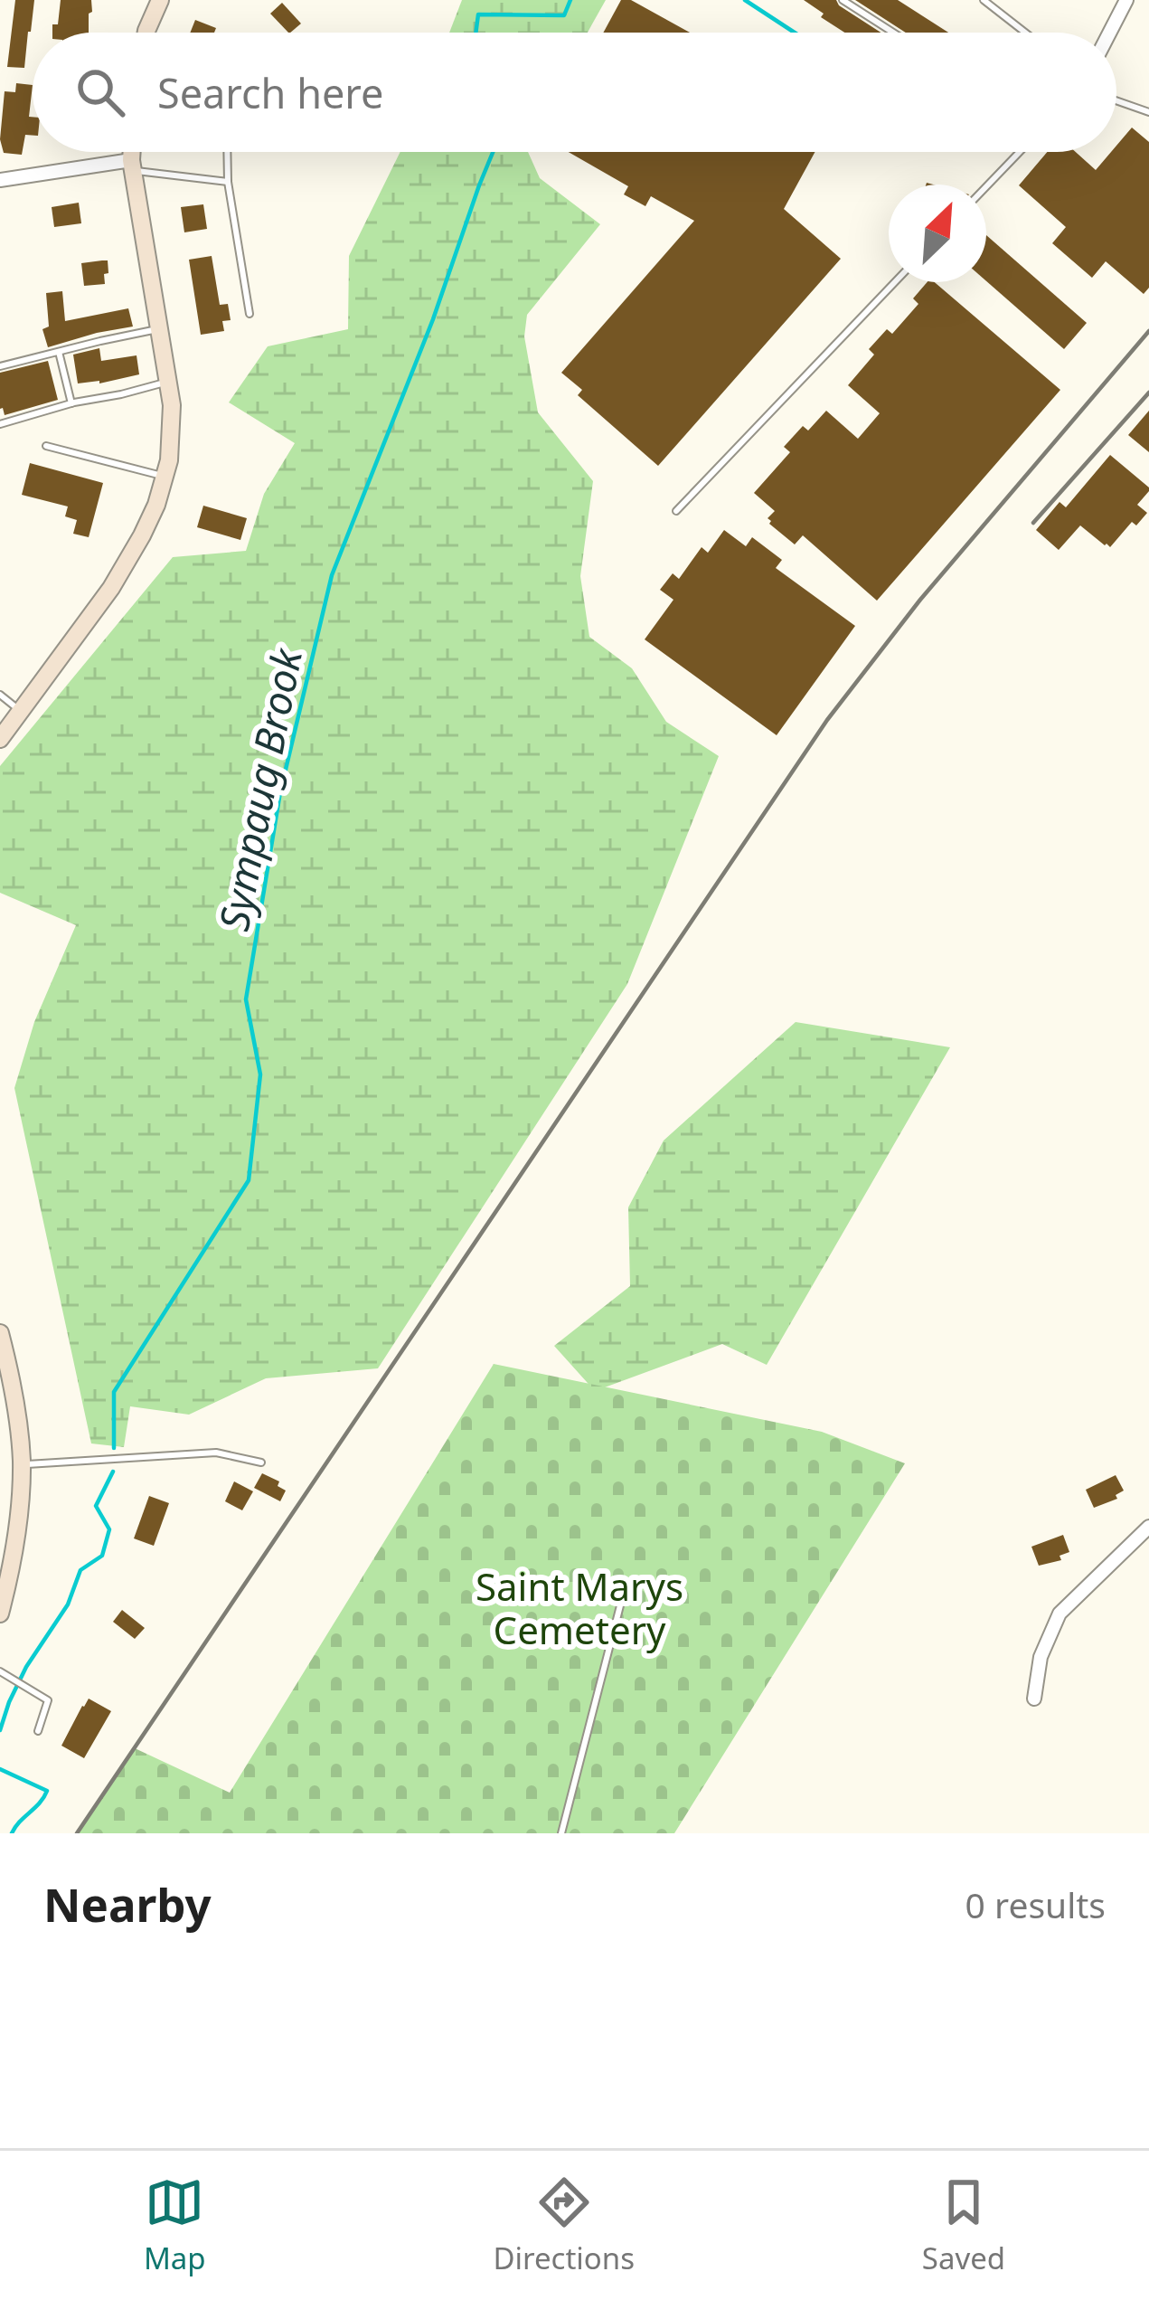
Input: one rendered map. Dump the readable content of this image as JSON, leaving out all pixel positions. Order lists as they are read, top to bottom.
{
  "water": ["Sympaug Brook"],
  "parks": ["Saint Marys Cemetery"],
  "north": "top right",
  "page": {
    "search": "Search here",
    "heading": ["Nearby", "0 results"],
    "nav": ["Map", "Directions", "Saved"]
  }
}
